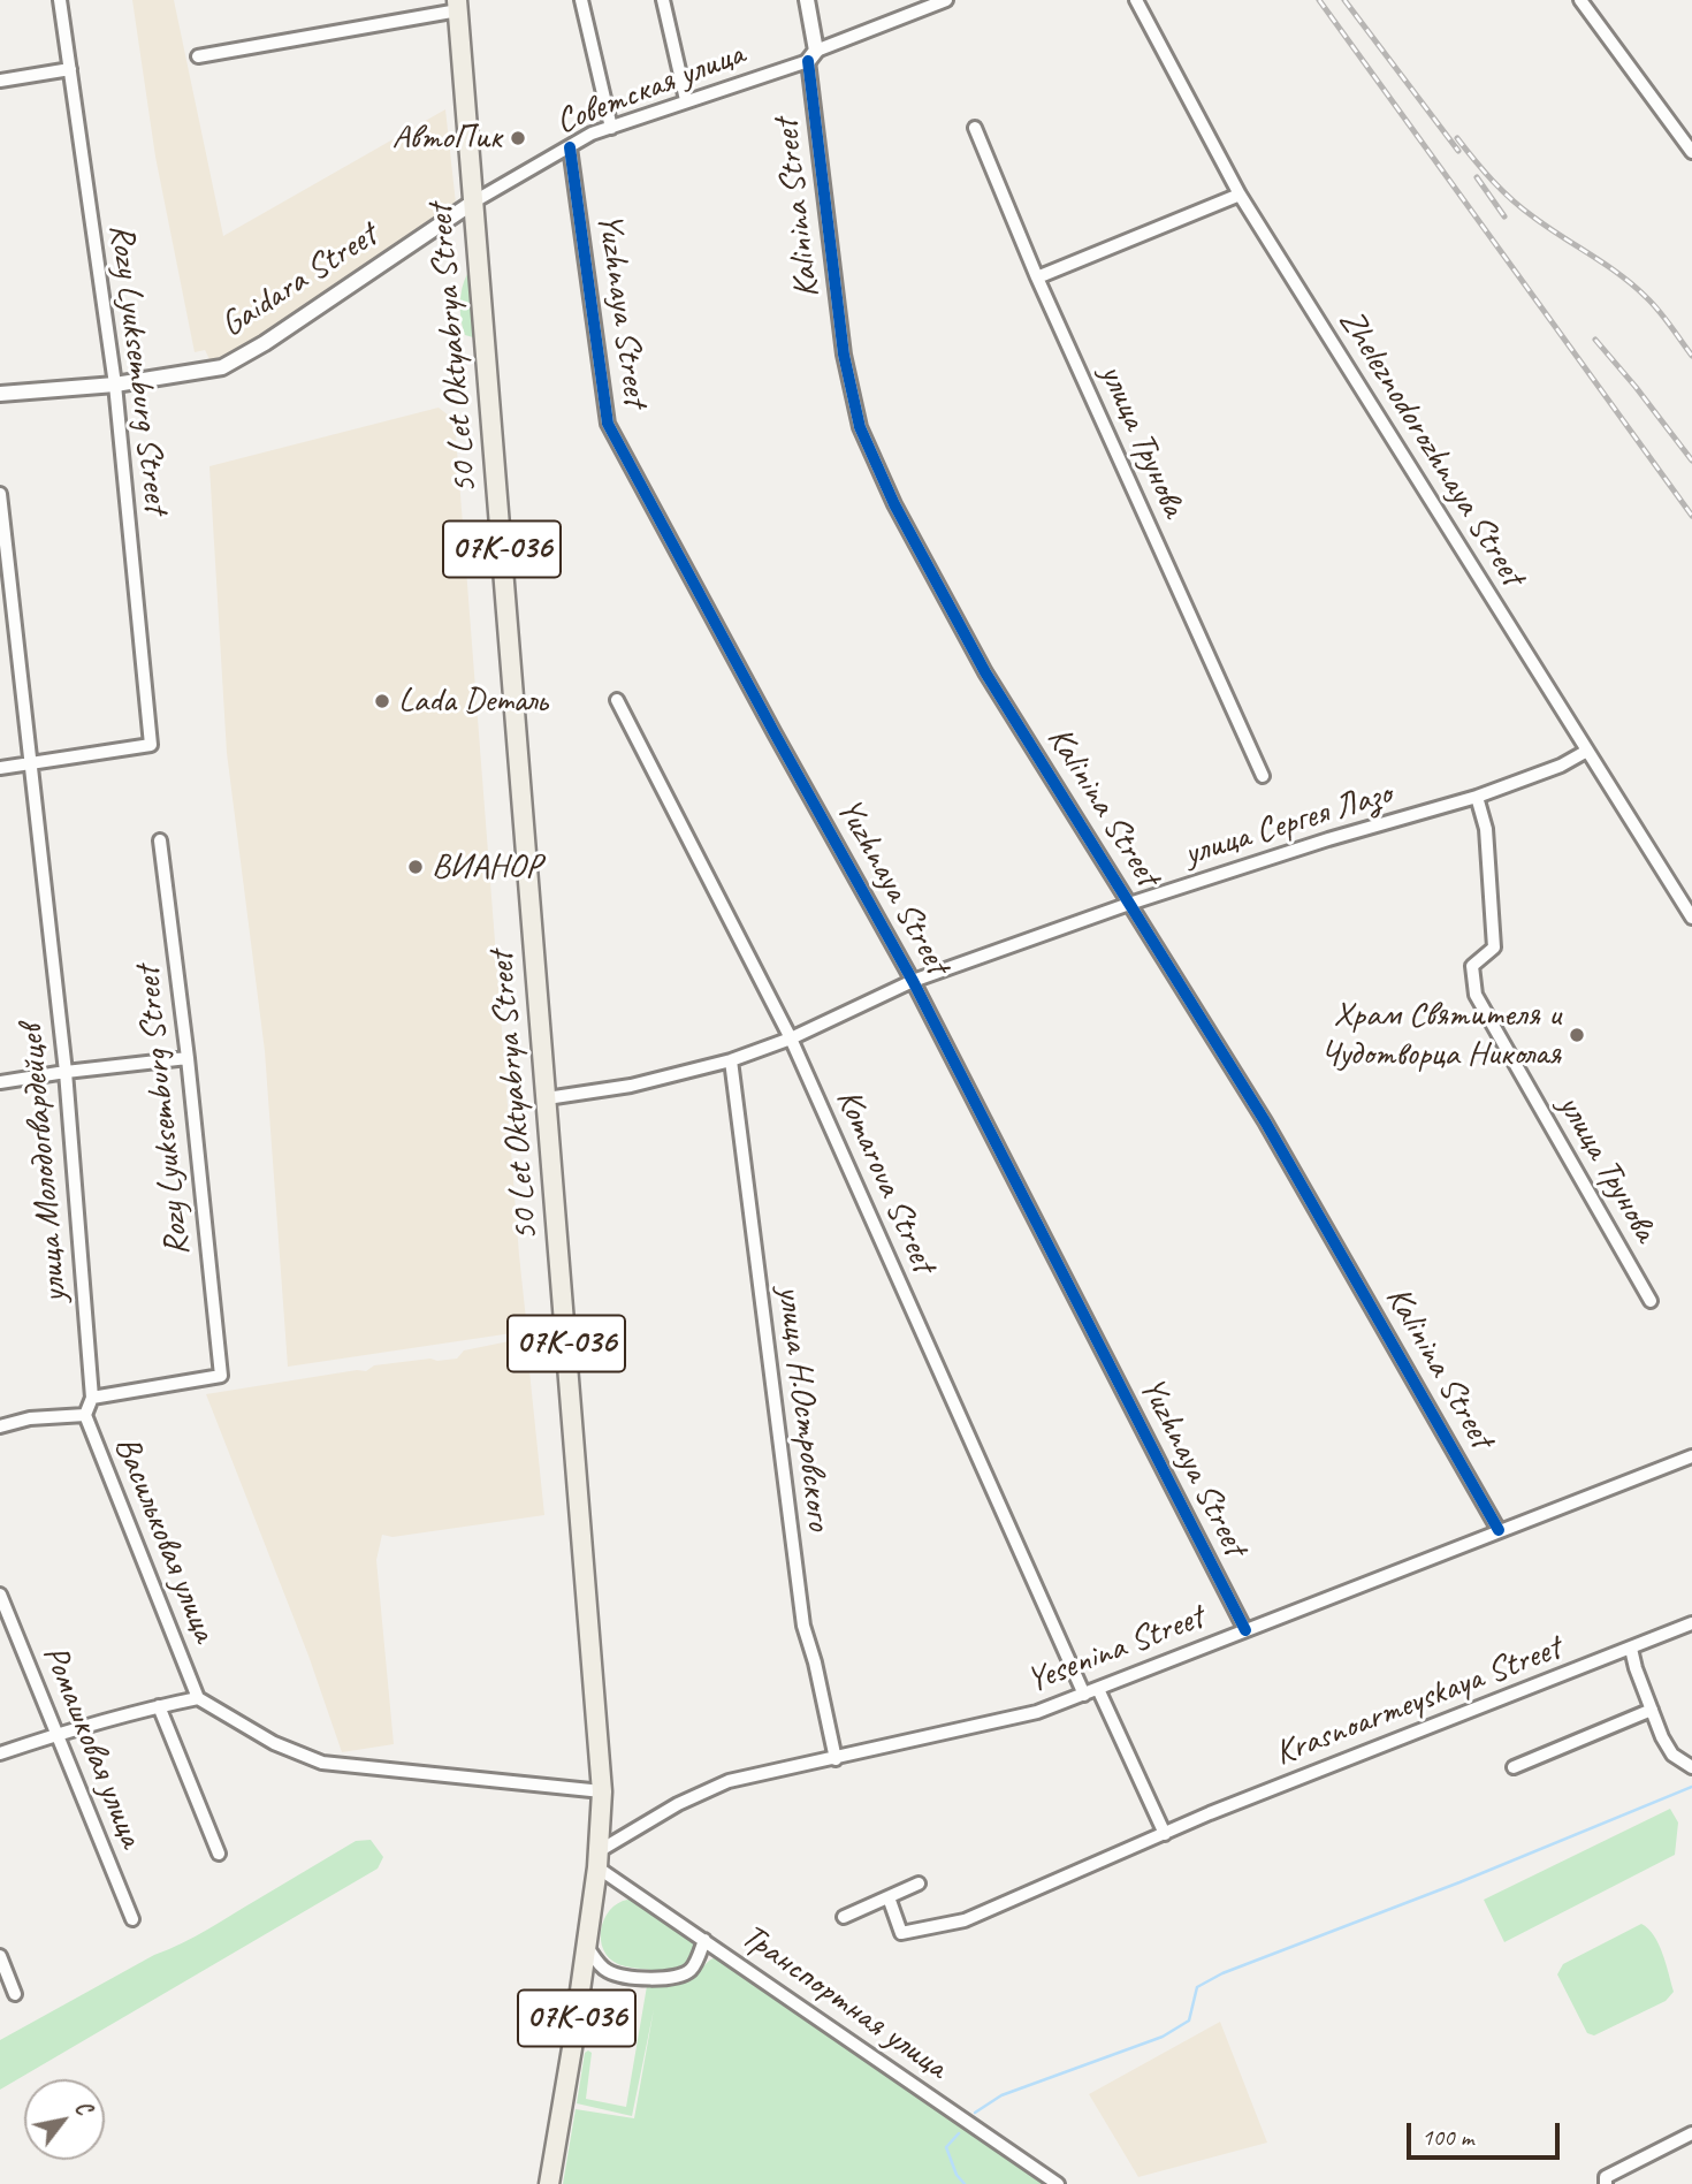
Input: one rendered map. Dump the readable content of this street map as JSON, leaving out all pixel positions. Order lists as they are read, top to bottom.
{
  "streets": {
    "main road": ["50 Let Oktyabrya Street", "07К-036"],
    "street": [
      "Советская улица",
      "Kalinina Street",
      "Gaidara Street",
      "Yuzhnaya Street",
      "Rozy Lyuksemburg Street",
      "улица Трунова",
      "Zheleznodorozhnaya Street",
      "улица Сергея Лазо",
      "улица Молодогвардейцев",
      "Komarova Street",
      "улица Н.Островского",
      "Васильковая улица",
      "Yesenina Street",
      "Krasnoarmeyskaya Street",
      "Ромашковая улица",
      "Транспортная улица"
    ]
  },
  "crossings": [
    ["Советская улица", "Kalinina Street"],
    ["Советская улица", "Gaidara Street"],
    ["Советская улица", "Yuzhnaya Street"],
    ["Советская улица", "50 Let Oktyabrya Street"],
    ["Kalinina Street", "улица Сергея Лазо"],
    ["Kalinina Street", "Yesenina Street"],
    ["Gaidara Street", "50 Let Oktyabrya Street"],
    ["Gaidara Street", "Rozy Lyuksemburg Street"],
    ["Yuzhnaya Street", "улица Сергея Лазо"],
    ["Yuzhnaya Street", "Yesenina Street"],
    ["50 Let Oktyabrya Street", "улица Сергея Лазо"],
    ["50 Let Oktyabrya Street", "Yesenina Street"],
    ["50 Let Oktyabrya Street", "Транспортная улица"],
    ["Rozy Lyuksemburg Street", "улица Молодогвардейцев"],
    ["улица Трунова", "улица Сергея Лазо"],
    ["Zheleznodorozhnaya Street", "улица Сергея Лазо"],
    ["улица Сергея Лазо", "Komarova Street"],
    ["улица Сергея Лазо", "улица Н.Островского"],
    ["Komarova Street", "Yesenina Street"],
    ["улица Н.Островского", "Yesenina Street"],
    ["Yesenina Street", "Транспортная улица"]
  ],
  "places": [
    "АвтоПик",
    "Lada Dеталь",
    "ВИАНОР",
    "Храм Святителя и Чудотворца Николая"
  ],
  "scale_bar": "100 m",
  "north": "top right"
}
